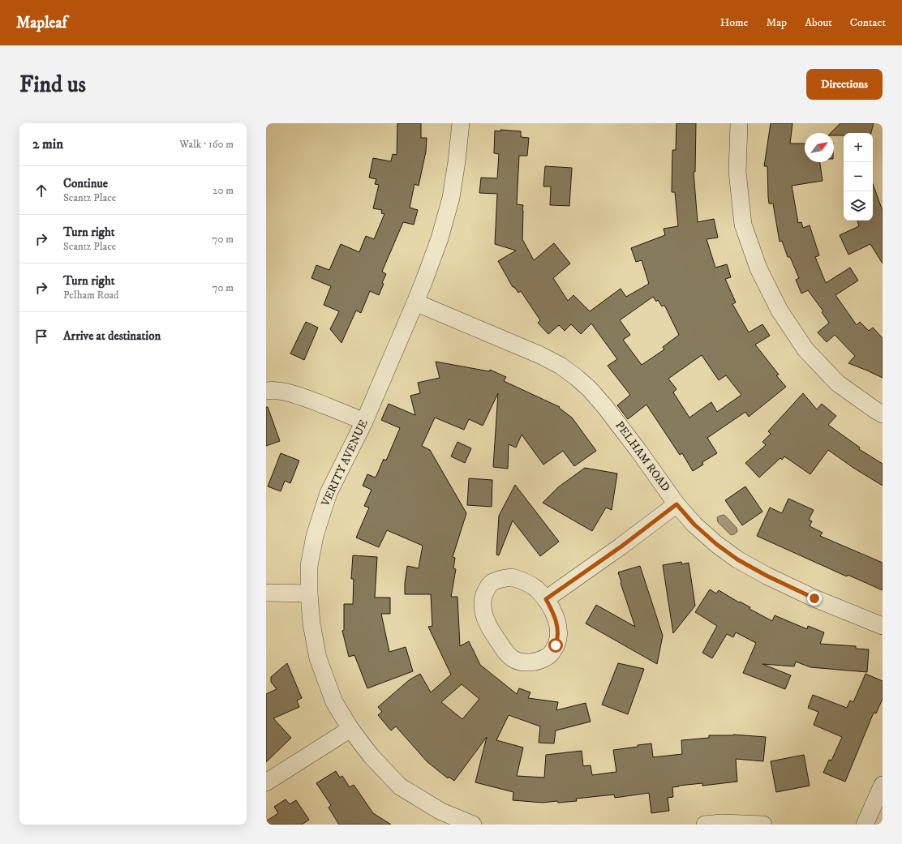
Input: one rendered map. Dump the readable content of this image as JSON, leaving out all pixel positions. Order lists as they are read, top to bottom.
{
  "streets": {
    "street": ["PELHAM ROAD", "VERITY AVENUE"]
  },
  "crossings": [
    ["PELHAM ROAD", "VERITY AVENUE"]
  ],
  "north": "top right",
  "page": {
    "header": "Mapleaf",
    "nav": [
      "Home",
      "Map",
      "About",
      "Contact"
    ],
    "buttons": "Directions",
    "title": "Find us",
    "heading": ["2 min", "Walk · 160 m"],
    "map_buttons": ["+", "−"],
    "list": [
      ["Continue", "Scantz Place", "20 m"],
      ["Turn right", "Scantz Place", "70 m"],
      ["Turn right", "Pelham Road", "70 m"],
      "Arrive at destination"
    ]
  }
}
